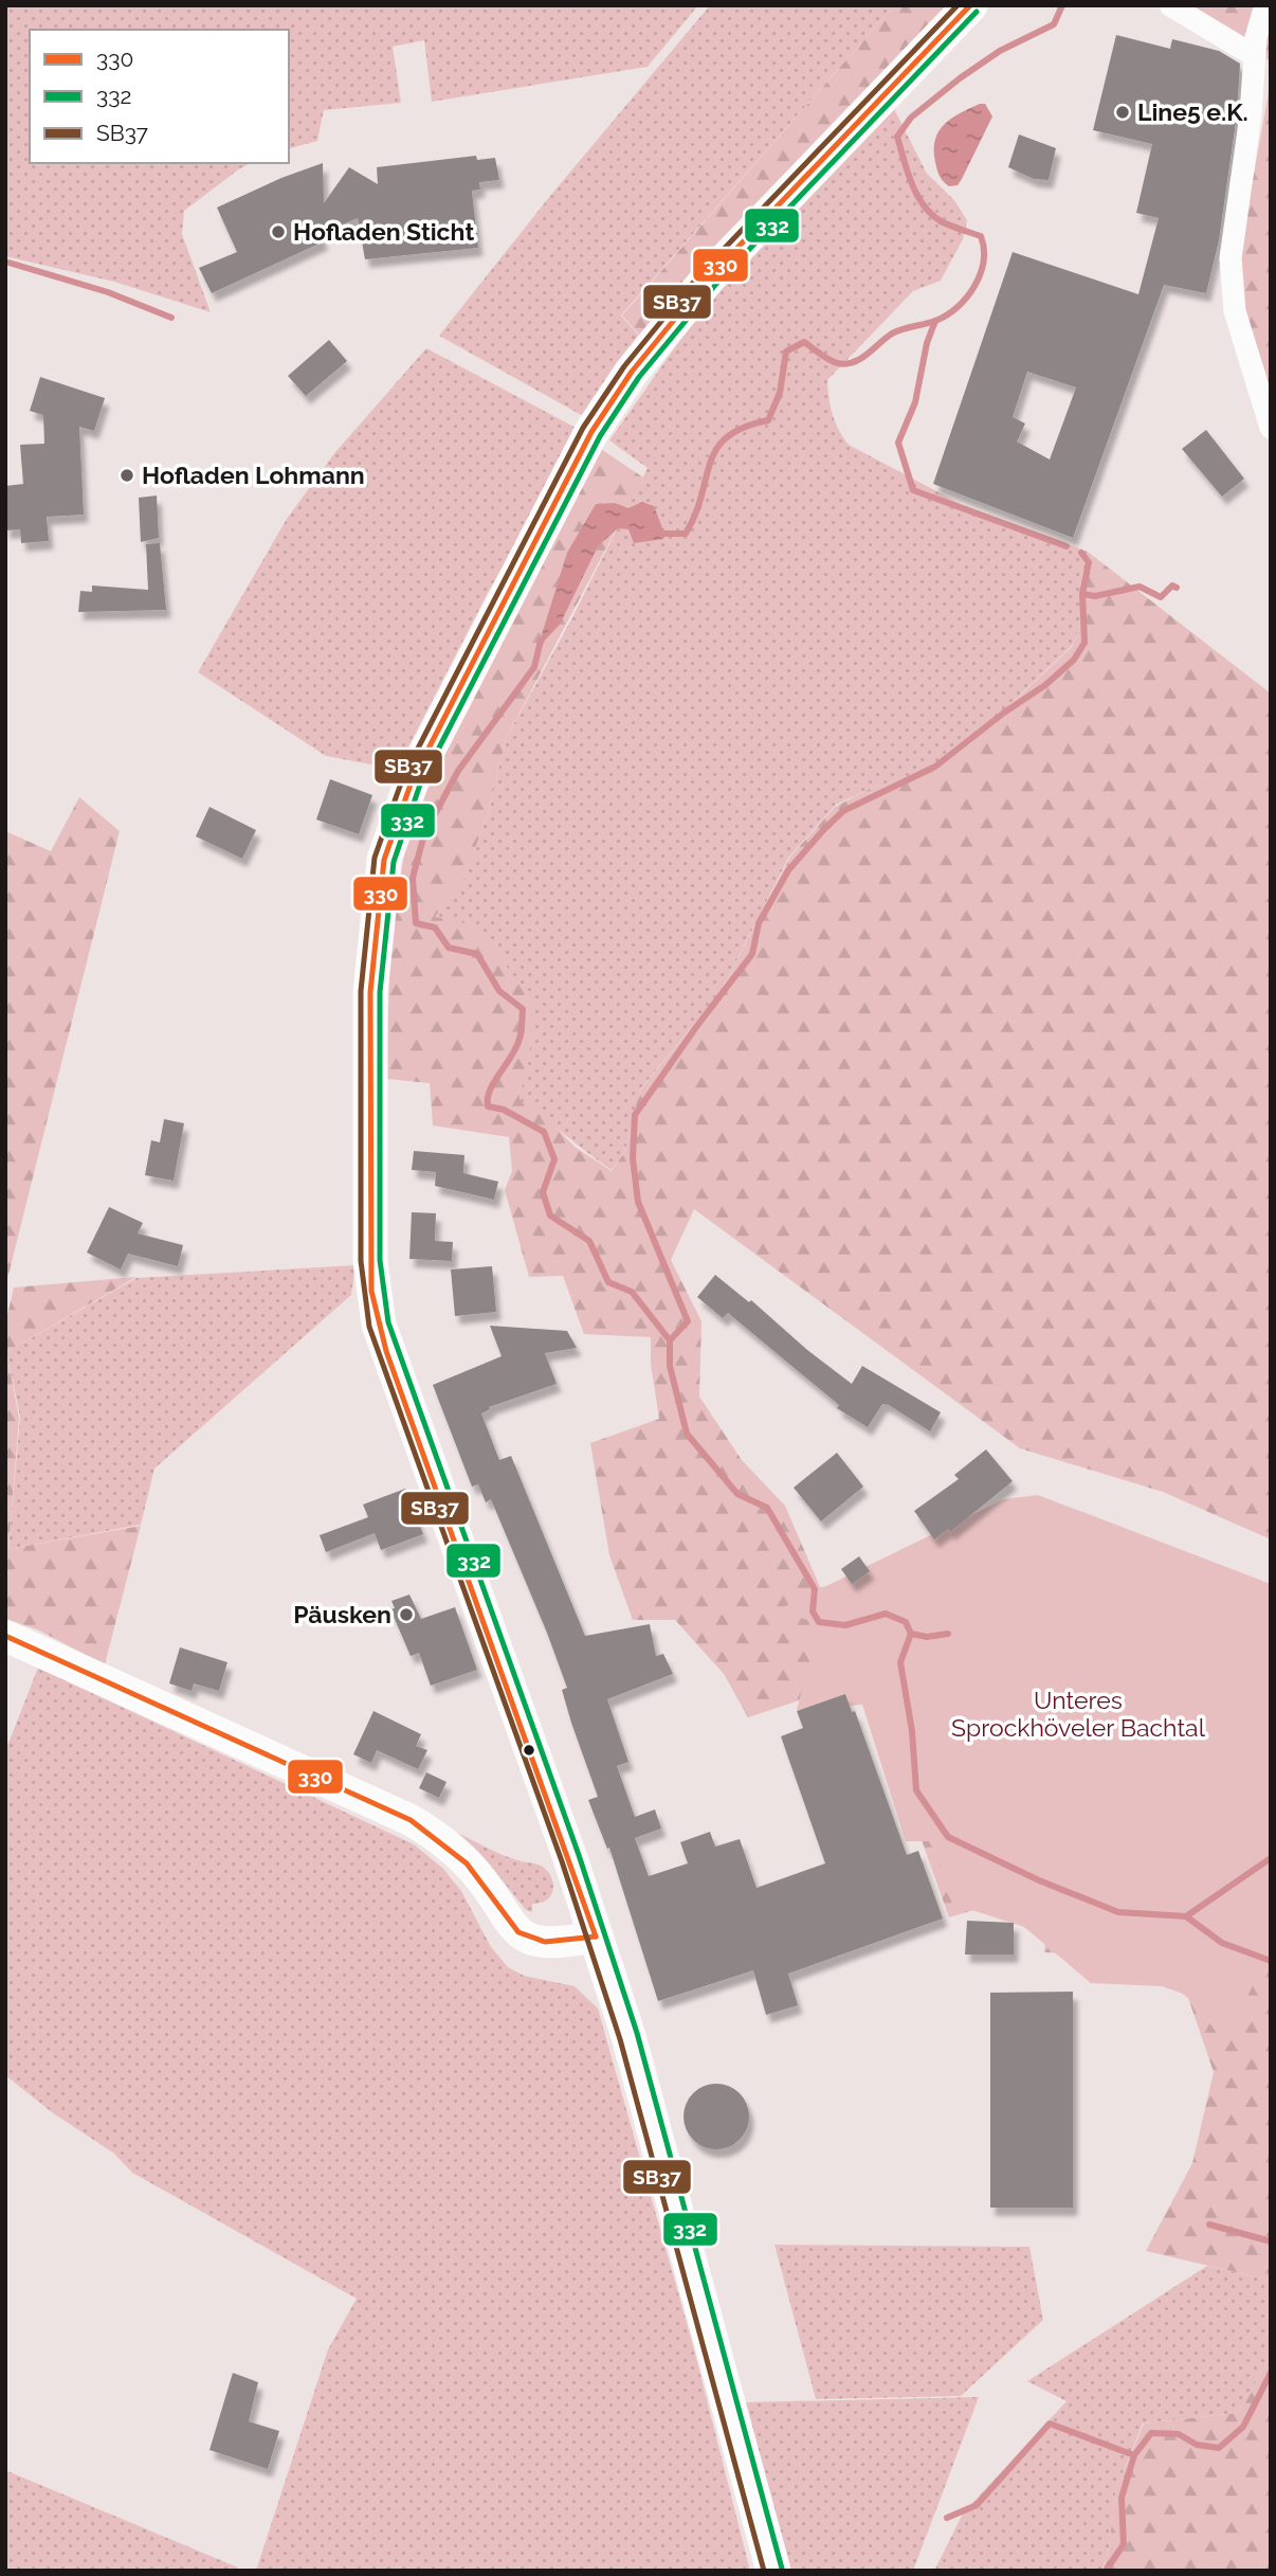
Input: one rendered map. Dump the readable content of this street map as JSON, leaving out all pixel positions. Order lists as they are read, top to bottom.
{
  "parks": ["Unteres Sprockhöveler Bachtal"],
  "places": [
    "Line5 e.K.",
    "Hofladen Sticht",
    "Hofladen Lohmann",
    "Päusken"
  ],
  "lines": ["transit line 330", "transit line SB37", "transit line 332"],
  "legend": ["330", "332", "SB37"]
}
